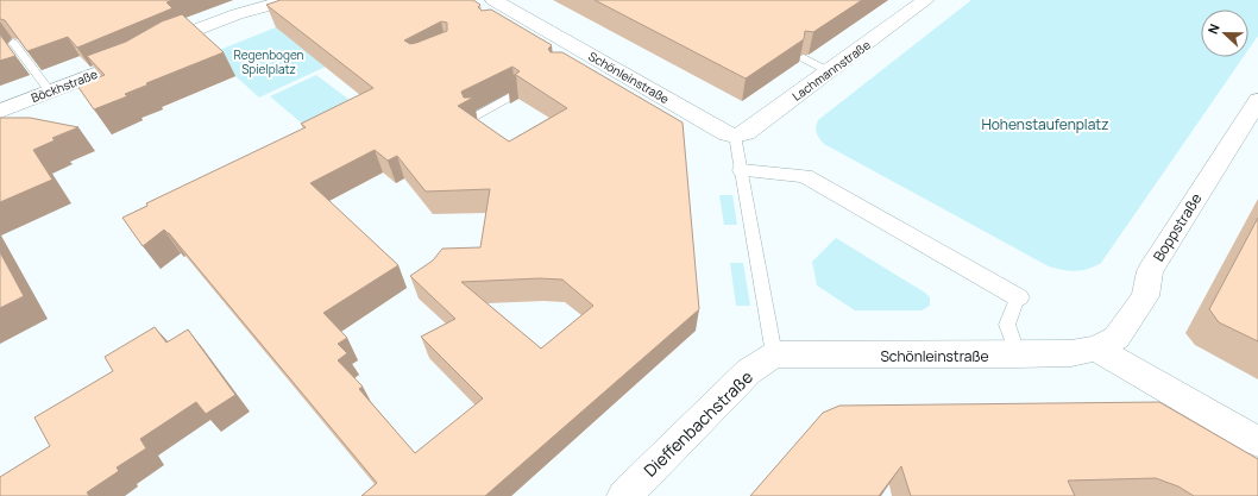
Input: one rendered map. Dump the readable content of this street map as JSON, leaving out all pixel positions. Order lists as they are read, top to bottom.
{
  "streets": {
    "street": [
      "Lachmannstraße",
      "Schönleinstraße",
      "Böckhstraße",
      "Boppstraße",
      "Dieffenbachstraße"
    ]
  },
  "crossings": [
    ["Lachmannstraße", "Schönleinstraße"],
    ["Schönleinstraße", "Boppstraße"],
    ["Schönleinstraße", "Dieffenbachstraße"]
  ],
  "parks": ["Regenbogen Spielplatz", "Hohenstaufenplatz"],
  "north": "left"
}
